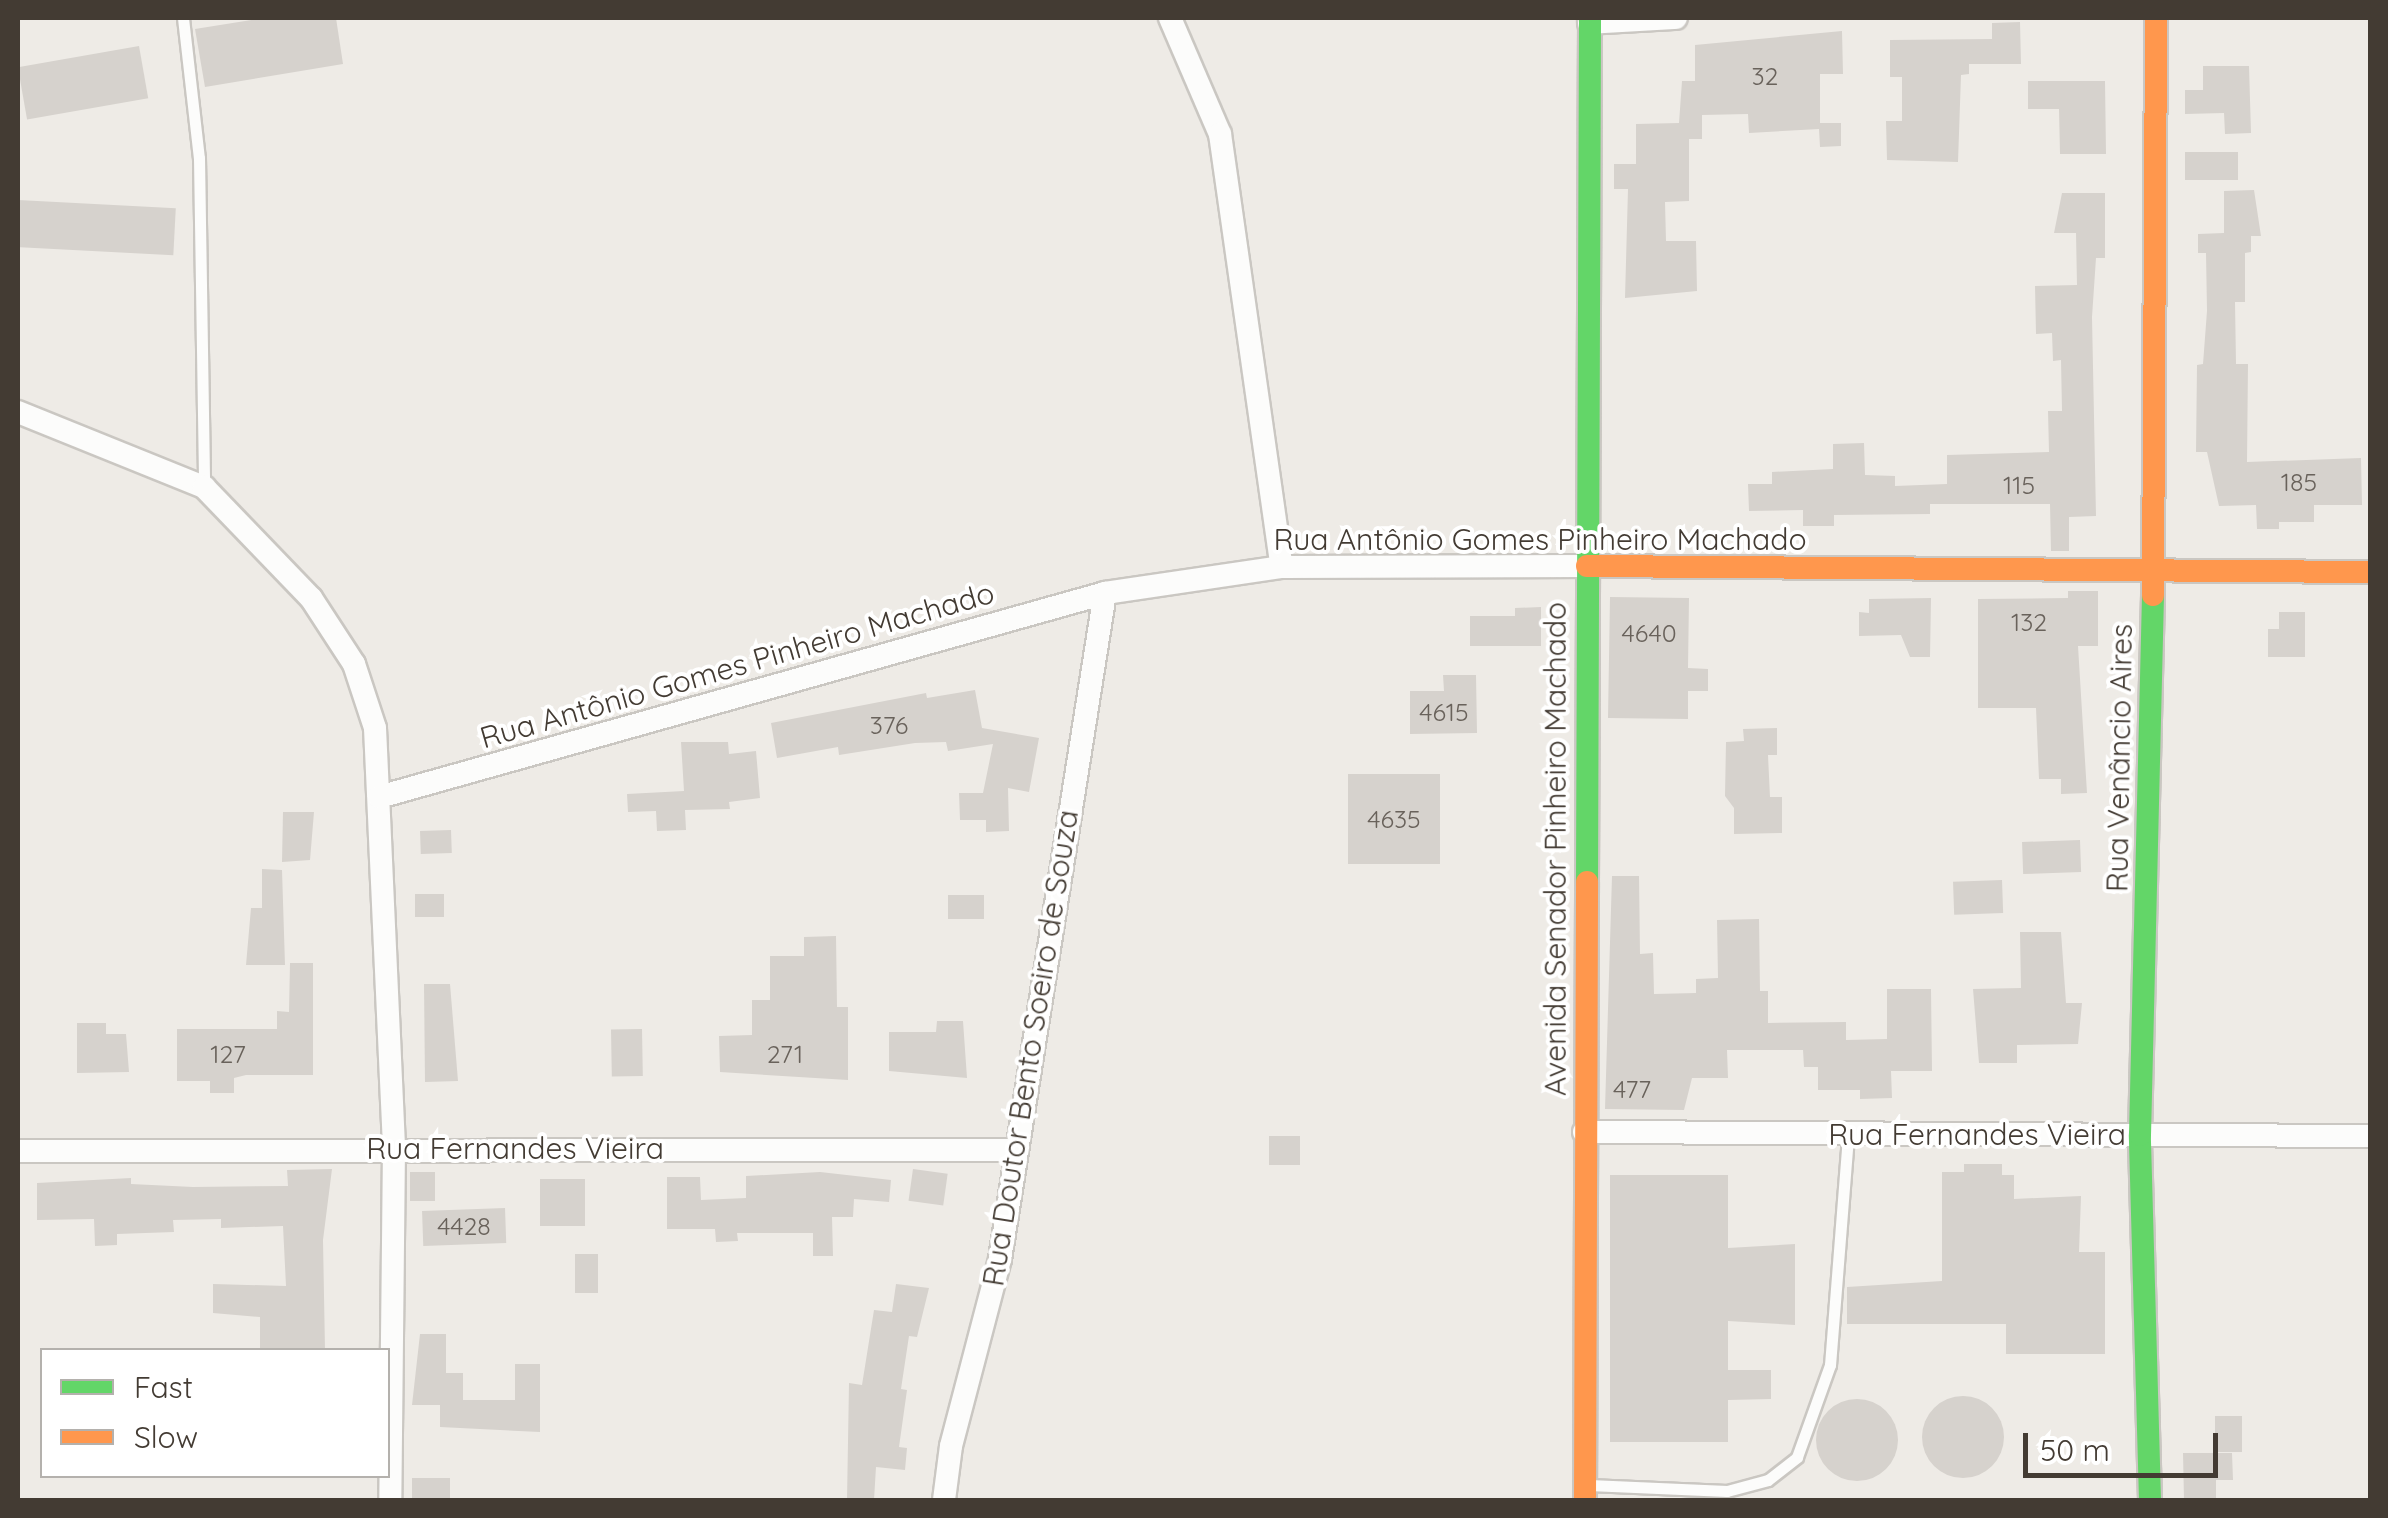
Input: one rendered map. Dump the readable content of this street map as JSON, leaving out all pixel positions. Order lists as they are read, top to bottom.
{
  "streets": {
    "street": [
      "Rua Antônio Gomes Pinheiro Machado",
      "Rua Venâncio Aires",
      "Avenida Senador Pinheiro Machado",
      "Rua Doutor Bento Soeiro de Souza",
      "Rua Fernandes Vieira"
    ]
  },
  "crossings": [
    ["Rua Antônio Gomes Pinheiro Machado", "Rua Venâncio Aires"],
    ["Rua Antônio Gomes Pinheiro Machado", "Avenida Senador Pinheiro Machado"],
    ["Rua Antônio Gomes Pinheiro Machado", "Rua Doutor Bento Soeiro de Souza"],
    ["Rua Venâncio Aires", "Rua Fernandes Vieira"],
    ["Avenida Senador Pinheiro Machado", "Rua Fernandes Vieira"],
    ["Rua Doutor Bento Soeiro de Souza", "Rua Fernandes Vieira"]
  ],
  "house_numbers": [
    "32",
    "185",
    "115",
    "132",
    "4640",
    "4615",
    "376",
    "4635",
    "127",
    "271",
    "477",
    "4428"
  ],
  "legend": ["Fast", "Slow"],
  "scale_bar": "50 m"
}
